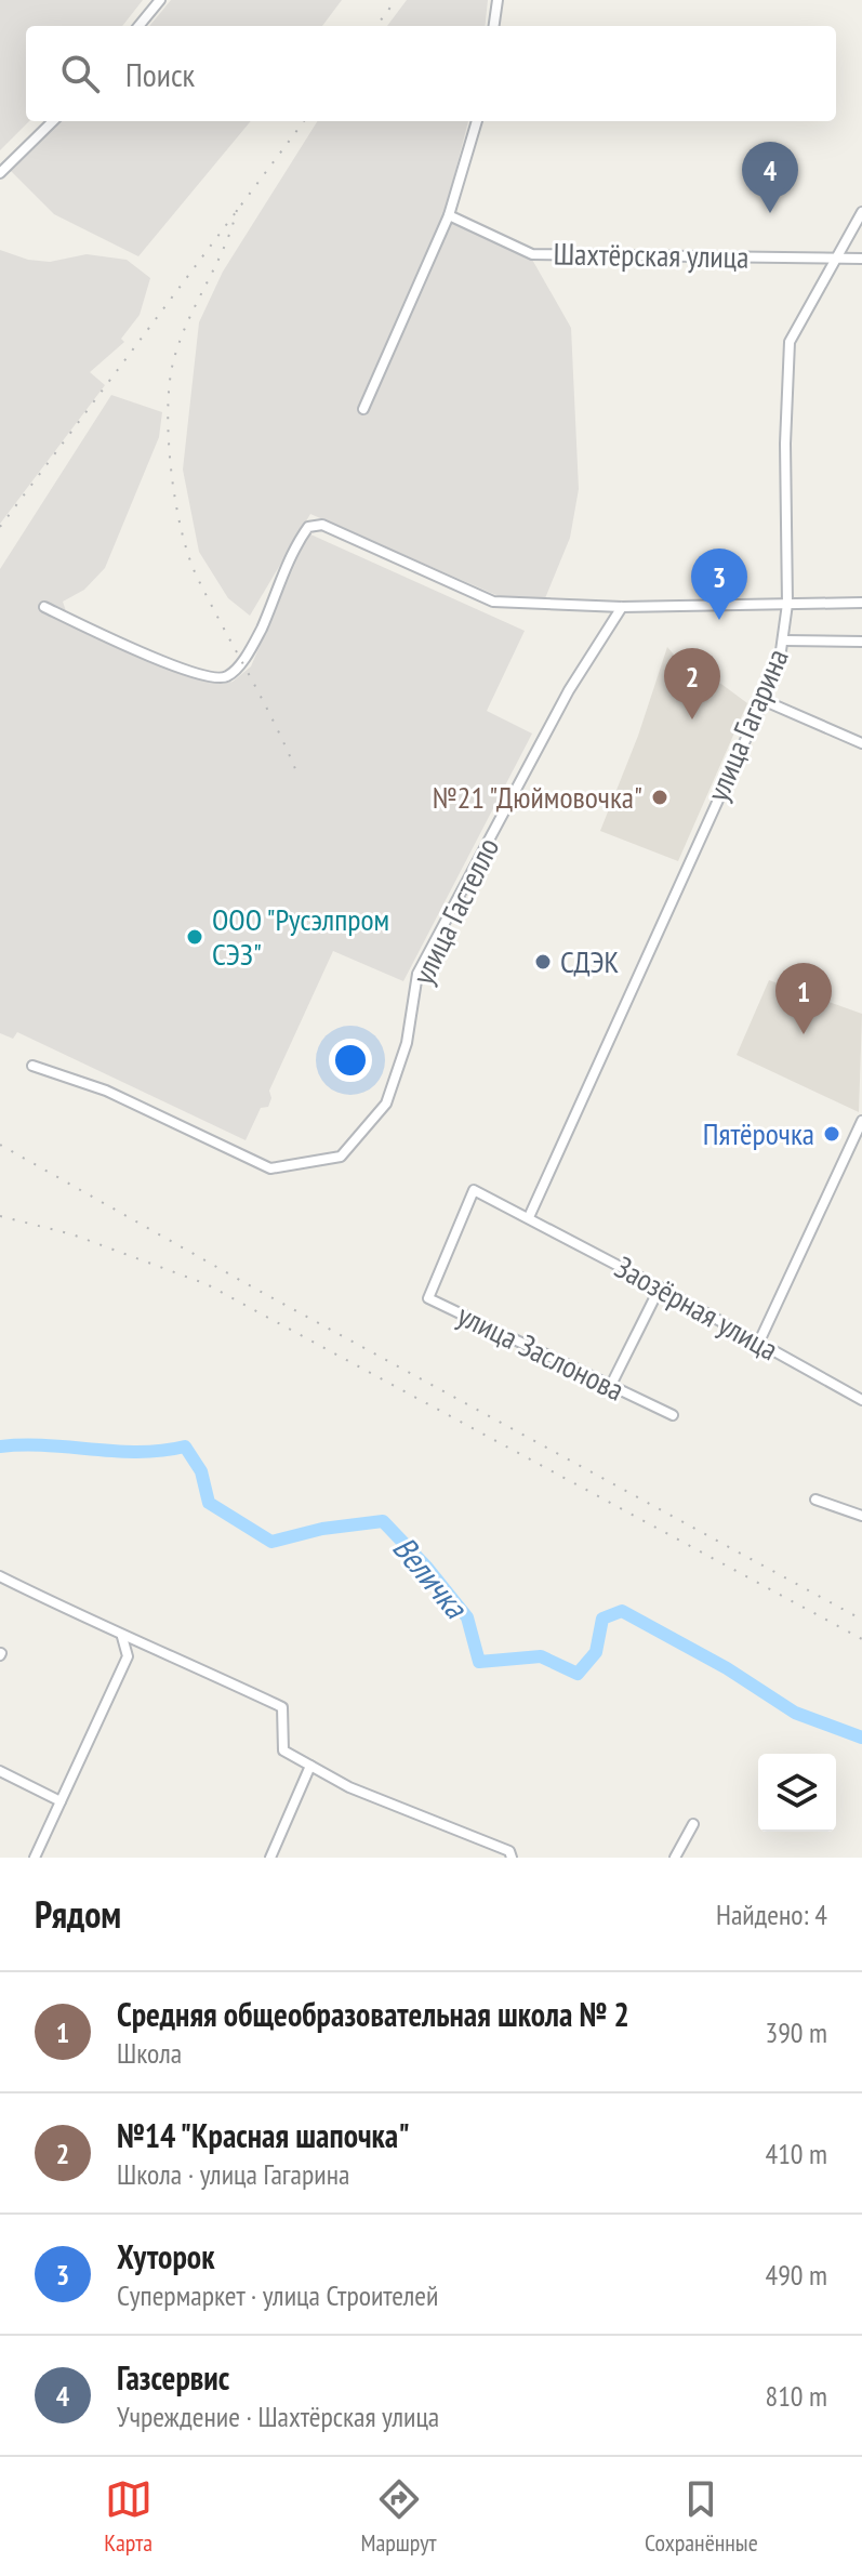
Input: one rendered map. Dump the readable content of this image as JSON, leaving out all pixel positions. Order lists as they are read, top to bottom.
{
  "streets": {
    "street": [
      "Шахтёрская улица",
      "улица Гагарина",
      "улица Гастелло",
      "Заозёрная улица",
      "улица Заслонова"
    ]
  },
  "crossings": [
    ["Шахтёрская улица", "улица Гагарина"],
    ["улица Гагарина", "Заозёрная улица"],
    ["улица Гагарина", "улица Заслонова"],
    ["Заозёрная улица", "улица Заслонова"]
  ],
  "water": ["Величка"],
  "places": [
    "№21 \"Дюймовочка\"",
    "ООО \"Русэлпром СЭЗ\"",
    "СДЭК",
    "Пятёрочка"
  ],
  "page": {
    "search": "Поиск",
    "pins": [
      "4",
      "3",
      "2",
      "1"
    ],
    "heading": ["Рядом", "Найдено: 4"],
    "list": [
      {
        "mark": "1",
        "name": "Средняя общеобразовательная школа № 2",
        "note": "Школа",
        "value": "390 m"
      },
      {
        "mark": "2",
        "name": "№14 \"Красная шапочка\"",
        "note": "Школа · улица Гагарина",
        "value": "410 m"
      },
      {
        "mark": "3",
        "name": "Хуторок",
        "note": "Супермаркет · улица Строителей",
        "value": "490 m"
      },
      {
        "mark": "4",
        "name": "Газсервис",
        "note": "Учреждение · Шахтёрская улица",
        "value": "810 m"
      }
    ],
    "nav": ["Карта", "Маршрут", "Сохранённые"]
  }
}
